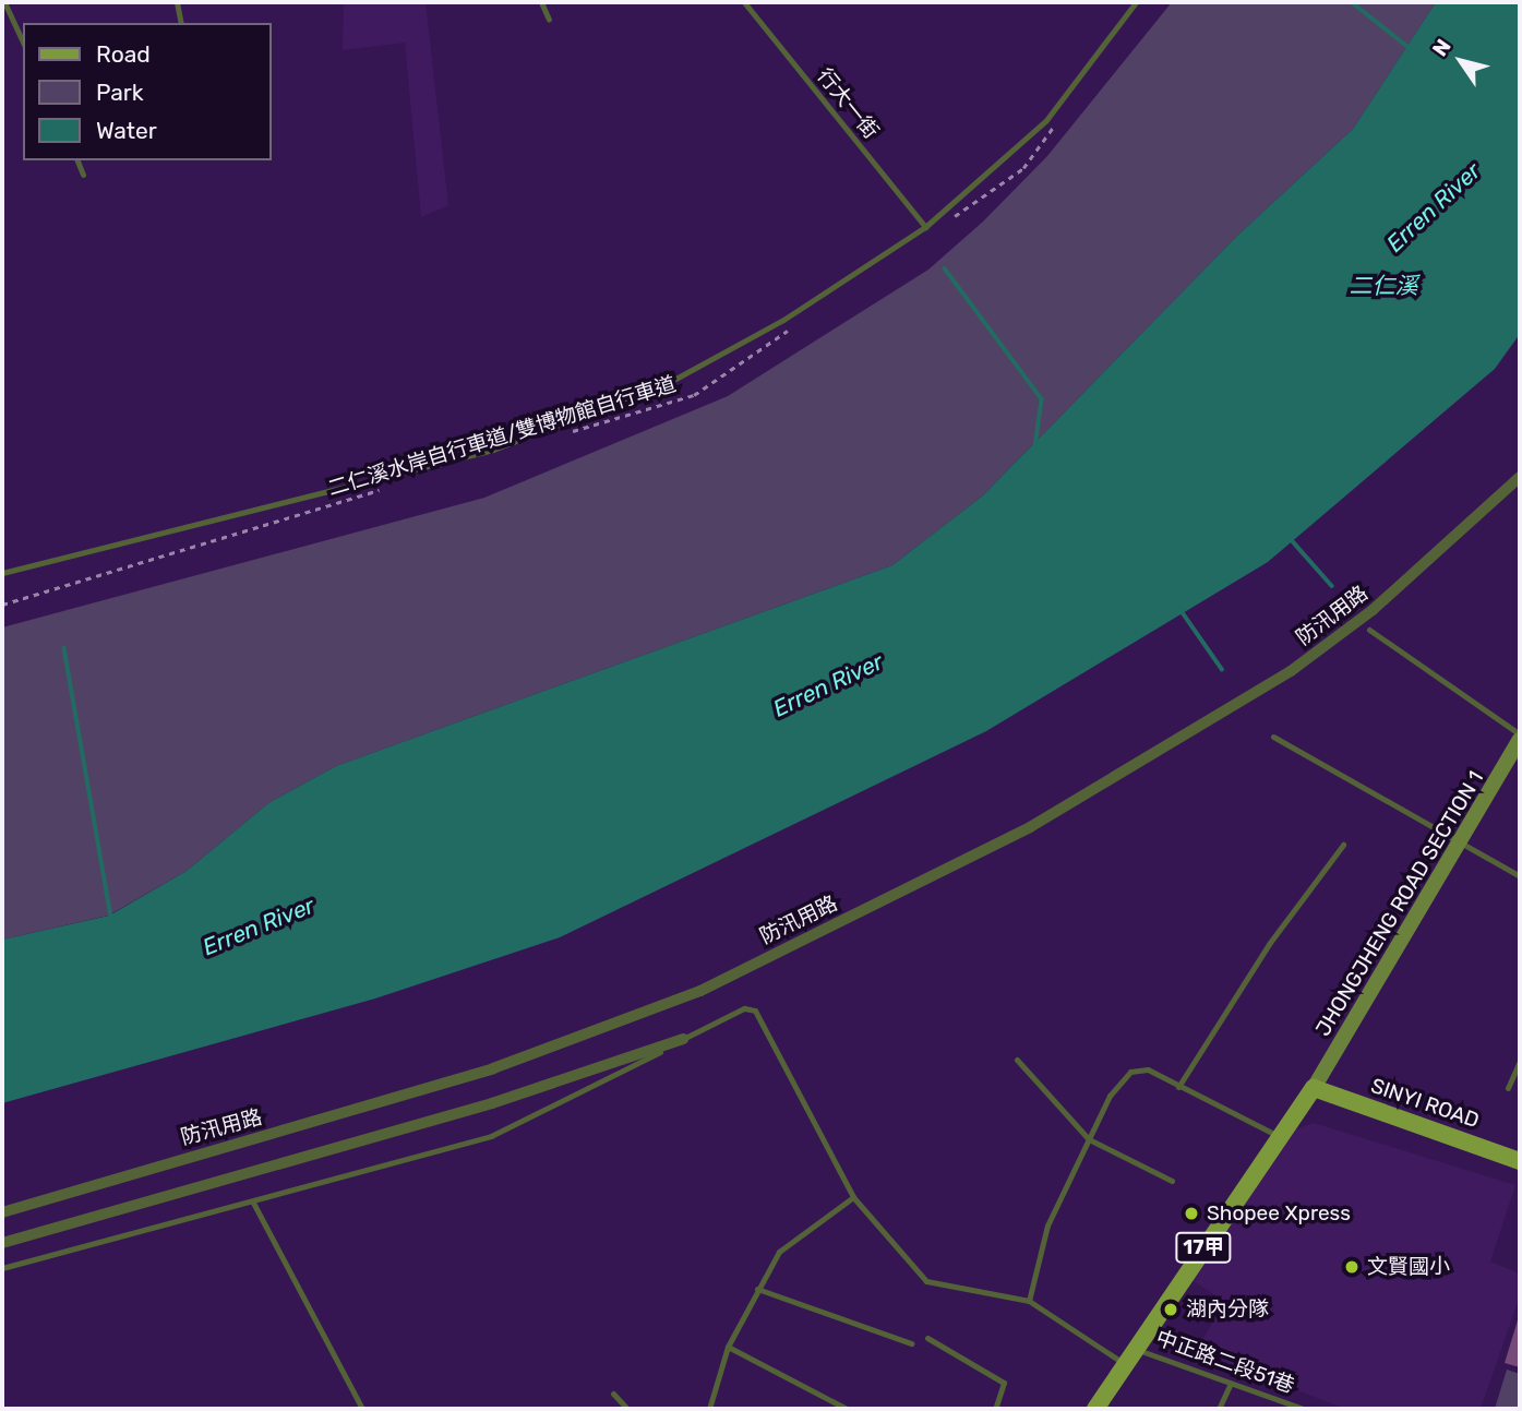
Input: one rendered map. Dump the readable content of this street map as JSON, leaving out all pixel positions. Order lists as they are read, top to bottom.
{
  "streets": {
    "main road": ["SINYI ROAD", "17甲"],
    "street": ["防汛用路", "JHONGJHENG ROAD SECTION 1"],
    "lane": ["行大一街", "中正路二段51巷"],
    "path": ["二仁溪水岸自行車道/雙博物館自行車道"]
  },
  "crossings": [
    ["JHONGJHENG ROAD SECTION 1", "SINYI ROAD"],
    ["JHONGJHENG ROAD SECTION 1", "17甲"],
    ["SINYI ROAD", "17甲"],
    ["17甲", "中正路二段51巷"]
  ],
  "water": ["Erren River", "二仁溪"],
  "places": ["Shopee Xpress", "文賢國小", "湖內分隊"],
  "legend": ["Road", "Park", "Water"],
  "north": "top left"
}
